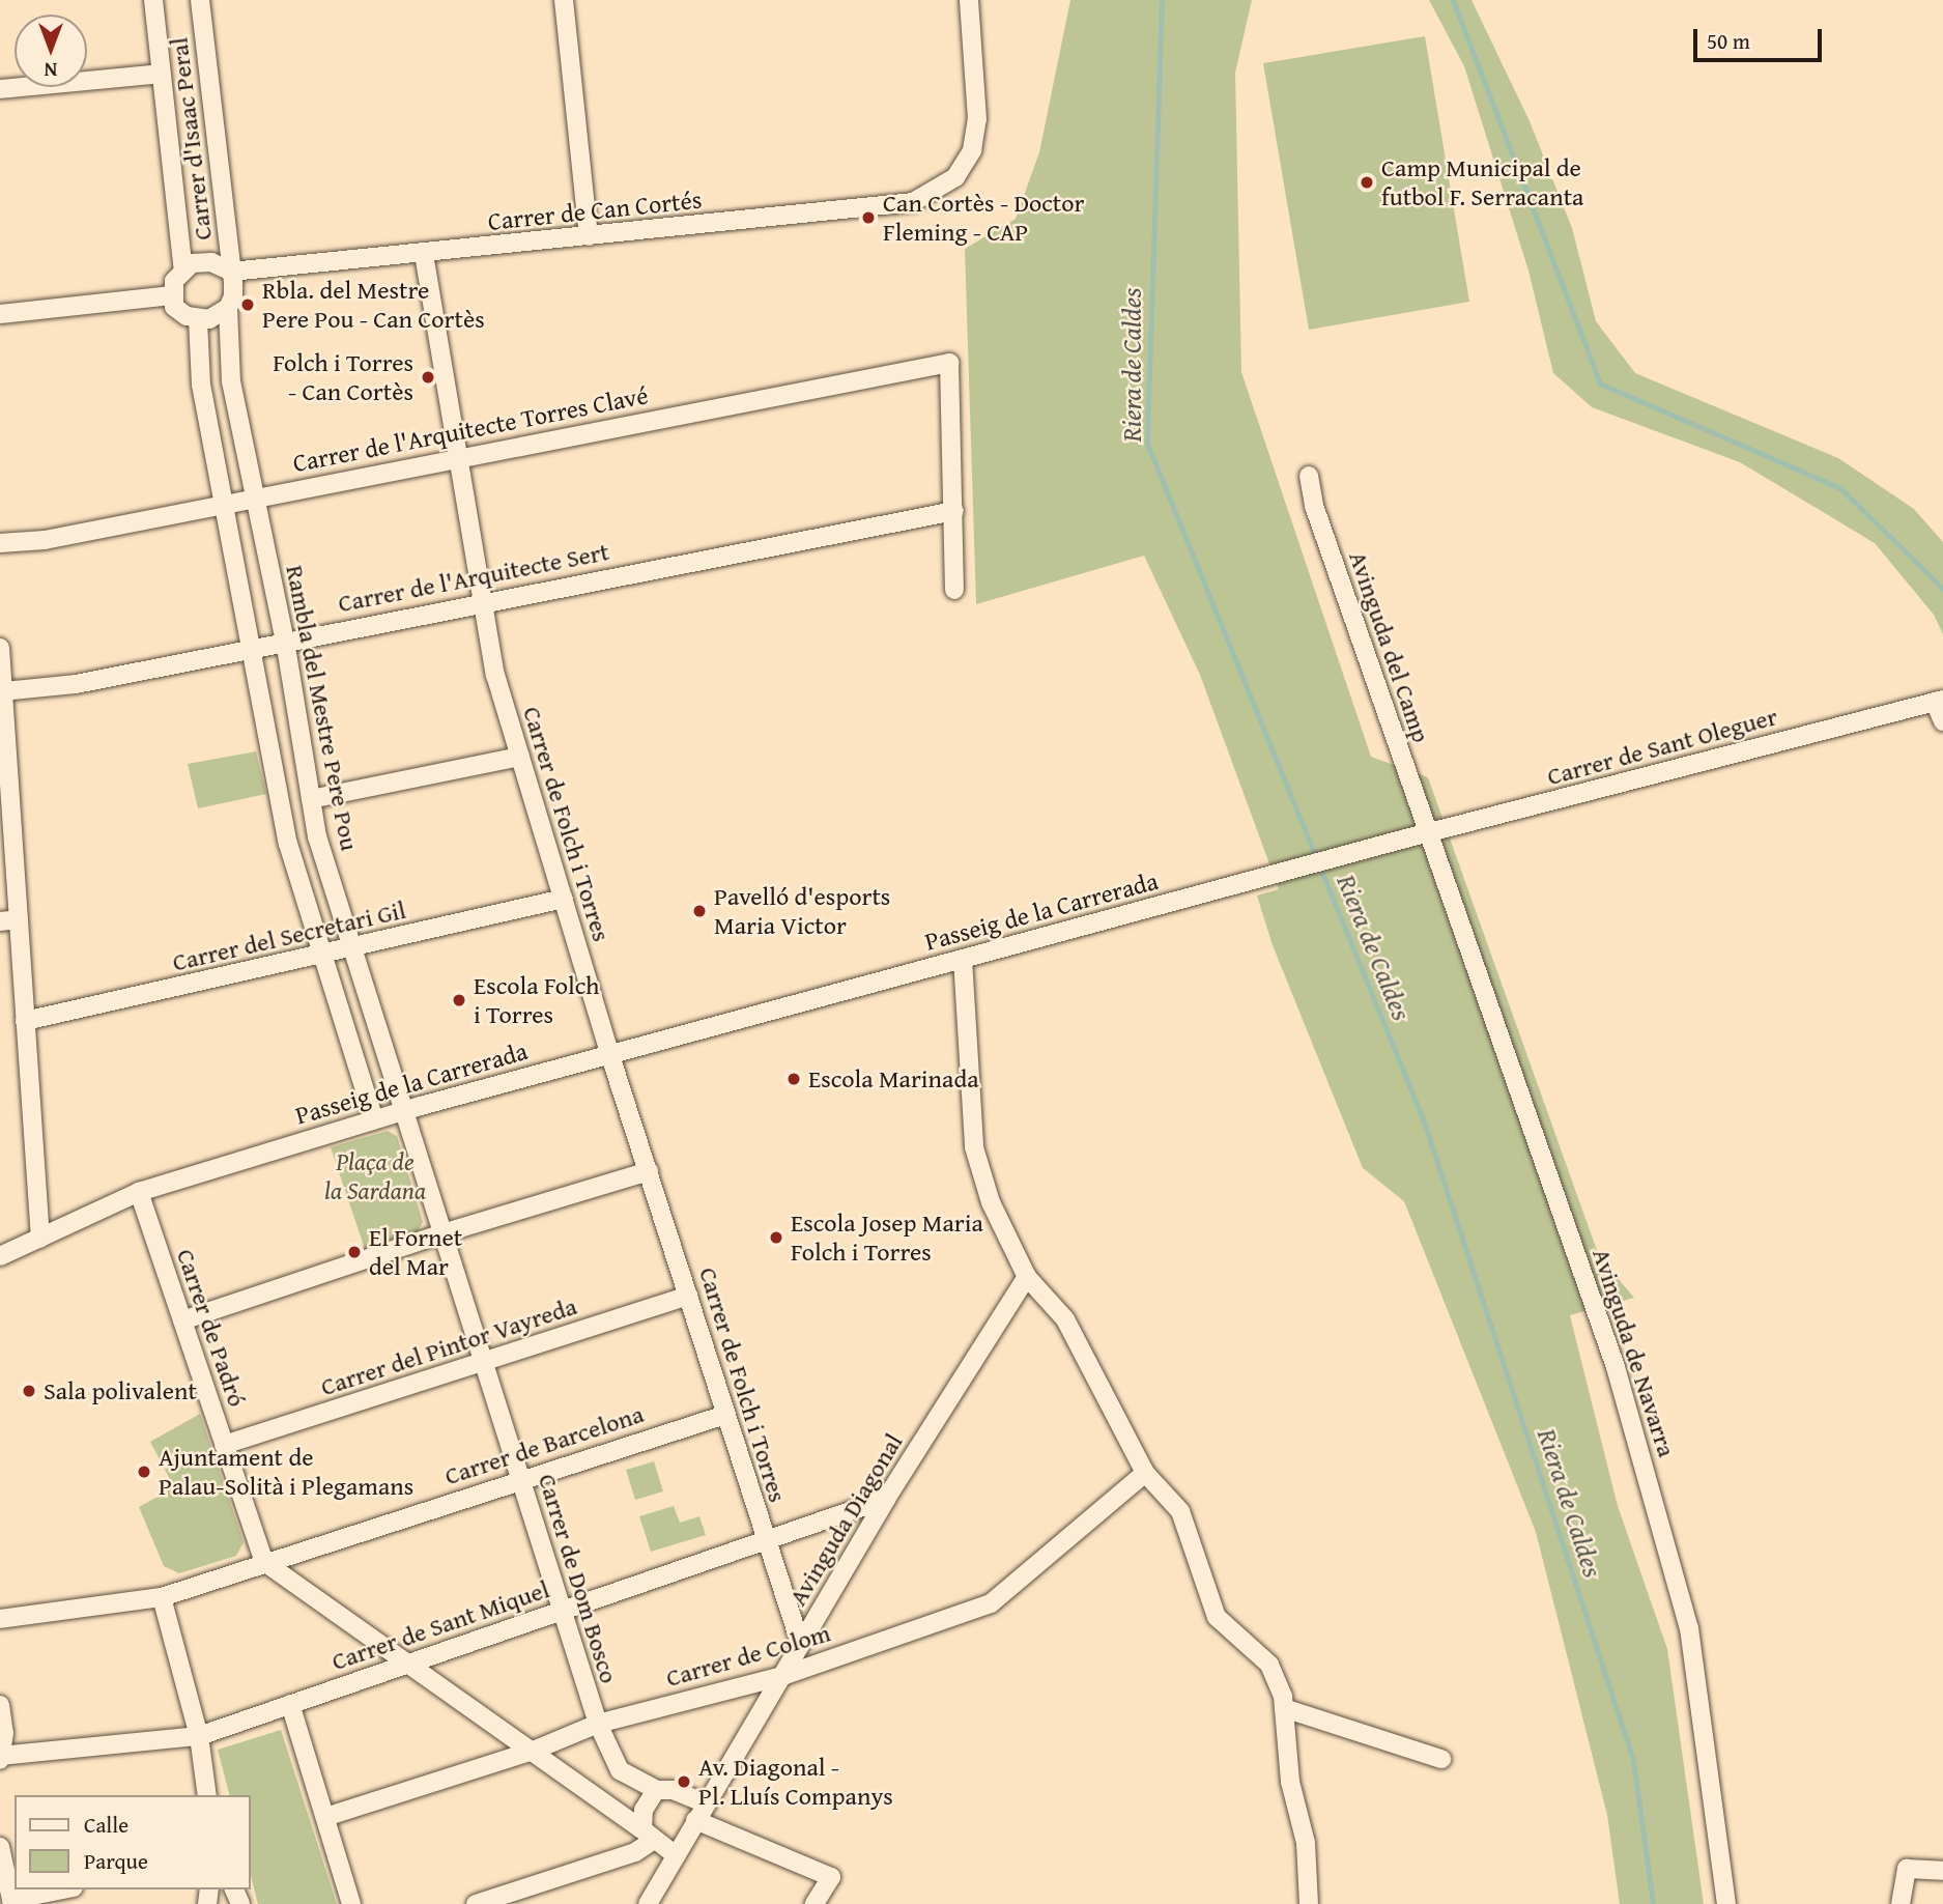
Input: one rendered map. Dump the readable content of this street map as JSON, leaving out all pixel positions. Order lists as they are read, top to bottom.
{
  "streets": {
    "street": [
      "Carrer d'Isaac Peral",
      "Carrer de Can Cortés",
      "Carrer de l'Arquitecte Torres Clavé",
      "Carrer de l'Arquitecte Sert",
      "Avinguda del Camp",
      "Rambla del Mestre Pere Pou",
      "Carrer de Sant Oleguer",
      "Carrer de Folch i Torres",
      "Passeig de la Carrerada",
      "Carrer del Secretari Gil",
      "Carrer de Padró",
      "Carrer del Pintor Vayreda",
      "Avinguda de Navarra",
      "Carrer de Barcelona",
      "Avinguda Diagonal",
      "Carrer de Dom Bosco",
      "Carrer de Sant Miquel",
      "Carrer de Colom"
    ]
  },
  "crossings": [
    ["Carrer d'Isaac Peral", "Carrer de Can Cortés"],
    ["Carrer d'Isaac Peral", "Rambla del Mestre Pere Pou"],
    ["Carrer de Can Cortés", "Rambla del Mestre Pere Pou"],
    ["Carrer de Can Cortés", "Carrer de Folch i Torres"],
    ["Carrer de l'Arquitecte Torres Clavé", "Carrer de l'Arquitecte Sert"],
    ["Carrer de l'Arquitecte Torres Clavé", "Rambla del Mestre Pere Pou"],
    ["Carrer de l'Arquitecte Torres Clavé", "Carrer de Folch i Torres"],
    ["Carrer de l'Arquitecte Sert", "Rambla del Mestre Pere Pou"],
    ["Carrer de l'Arquitecte Sert", "Carrer de Folch i Torres"],
    ["Avinguda del Camp", "Carrer de Sant Oleguer"],
    ["Avinguda del Camp", "Avinguda de Navarra"],
    ["Rambla del Mestre Pere Pou", "Passeig de la Carrerada"],
    ["Rambla del Mestre Pere Pou", "Carrer del Secretari Gil"],
    ["Rambla del Mestre Pere Pou", "Carrer de Dom Bosco"],
    ["Carrer de Sant Oleguer", "Passeig de la Carrerada"],
    ["Carrer de Sant Oleguer", "Avinguda de Navarra"],
    ["Carrer de Folch i Torres", "Passeig de la Carrerada"],
    ["Carrer de Folch i Torres", "Carrer del Secretari Gil"],
    ["Carrer de Folch i Torres", "Carrer del Pintor Vayreda"],
    ["Carrer de Folch i Torres", "Carrer de Barcelona"],
    ["Carrer de Folch i Torres", "Avinguda Diagonal"],
    ["Carrer de Folch i Torres", "Carrer de Sant Miquel"],
    ["Passeig de la Carrerada", "Carrer de Padró"],
    ["Passeig de la Carrerada", "Carrer de Dom Bosco"],
    ["Carrer de Padró", "Carrer del Pintor Vayreda"],
    ["Carrer de Padró", "Carrer de Barcelona"],
    ["Carrer del Pintor Vayreda", "Carrer de Dom Bosco"],
    ["Carrer de Barcelona", "Carrer de Dom Bosco"],
    ["Avinguda Diagonal", "Carrer de Dom Bosco"],
    ["Avinguda Diagonal", "Carrer de Sant Miquel"],
    ["Avinguda Diagonal", "Carrer de Colom"],
    ["Carrer de Dom Bosco", "Carrer de Sant Miquel"],
    ["Carrer de Dom Bosco", "Carrer de Colom"]
  ],
  "water": ["Riera de Caldes"],
  "parks": ["Plaça de la Sardana"],
  "places": [
    "Camp Municipal de futbol F. Serracanta",
    "Can Cortès - Doctor Fleming - CAP",
    "Rbla. del Mestre Pere Pou - Can Cortès",
    "Folch i Torres - Can Cortès",
    "Pavelló d'esports Maria Victor",
    "Escola Folch i Torres",
    "Escola Marinada",
    "Escola Josep Maria Folch i Torres",
    "El Fornet del Mar",
    "Sala polivalent",
    "Ajuntament de Palau-Solità i Plegamans",
    "Av. Diagonal - Pl. Lluís Companys"
  ],
  "legend": ["Calle", "Parque"],
  "scale_bar": "50 m",
  "north": "bottom"
}
